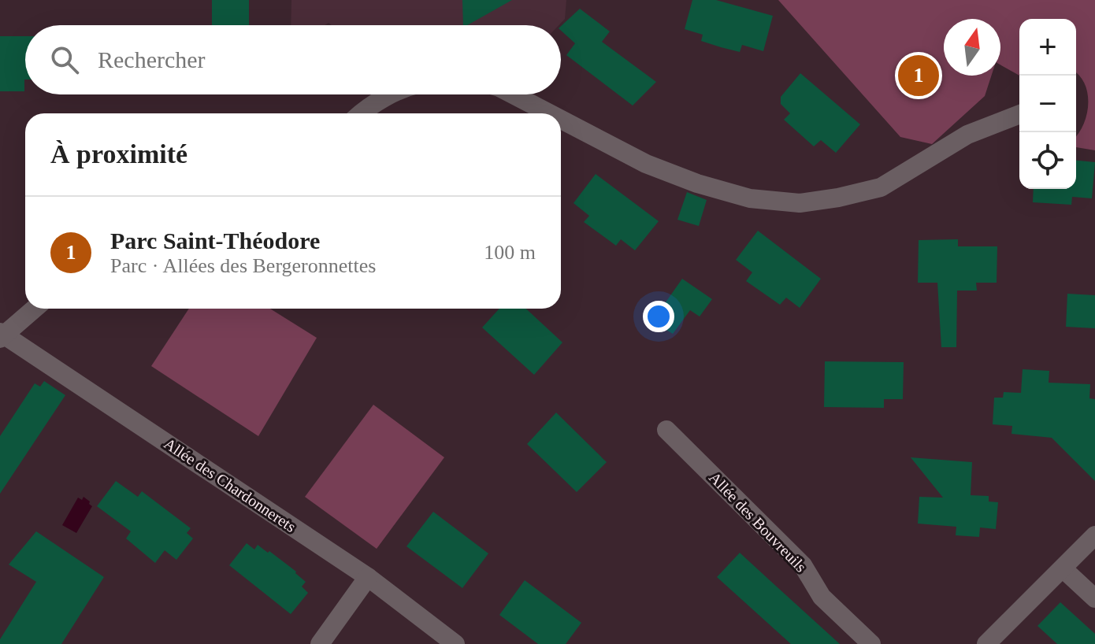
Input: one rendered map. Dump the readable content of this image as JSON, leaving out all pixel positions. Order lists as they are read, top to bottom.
{
  "streets": {
    "street": ["Allée des Chardonnerets", "Allée des Bouvreuils"]
  },
  "north": "top",
  "page": {
    "map_buttons": ["+", "−"],
    "search": "Rechercher",
    "pins": "1",
    "heading": "À proximité",
    "list": [
      {
        "mark": "1",
        "name": "Parc Saint-Théodore",
        "note": "Parc · Allées des Bergeronnettes",
        "value": "100 m"
      }
    ]
  }
}
